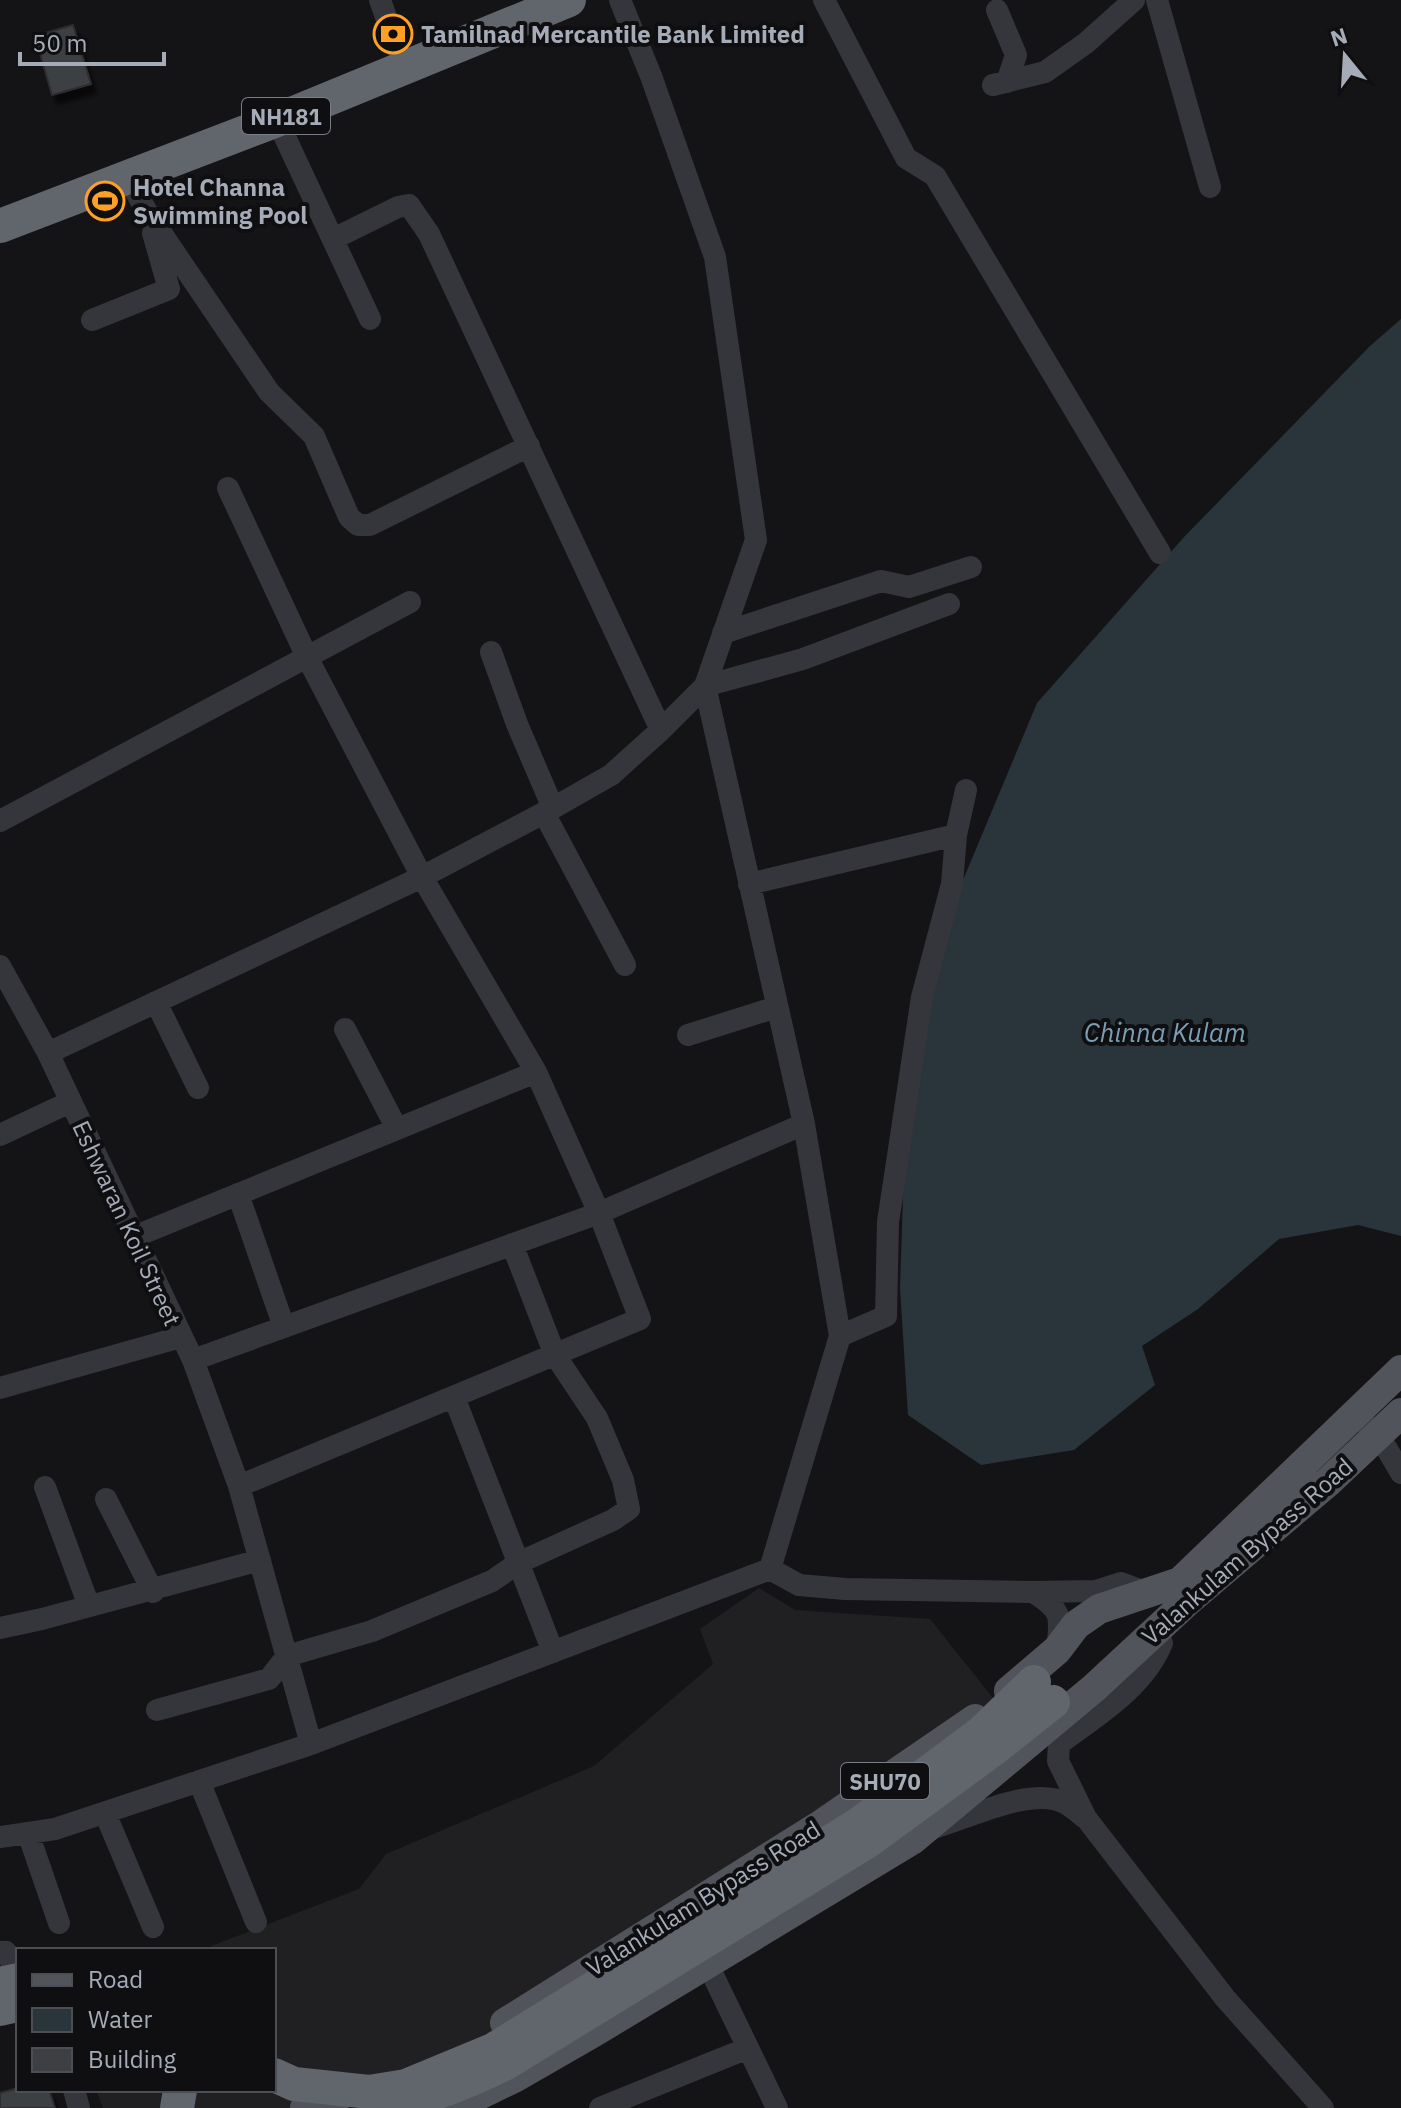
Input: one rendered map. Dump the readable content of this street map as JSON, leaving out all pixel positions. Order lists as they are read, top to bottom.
{
  "streets": {
    "highway": ["NH181"],
    "main road": ["Valankulam Bypass Road", "SHU70"],
    "street": ["Eshwaran Koil Street"]
  },
  "water": ["Chinna Kulam"],
  "places": {
    "bank": ["Tamilnad Mercantile Bank Limited"],
    "sports": ["Hotel Channa Swimming Pool"]
  },
  "legend": ["Road", "Water", "Building"],
  "scale_bar": "50 m",
  "north": "top"
}
